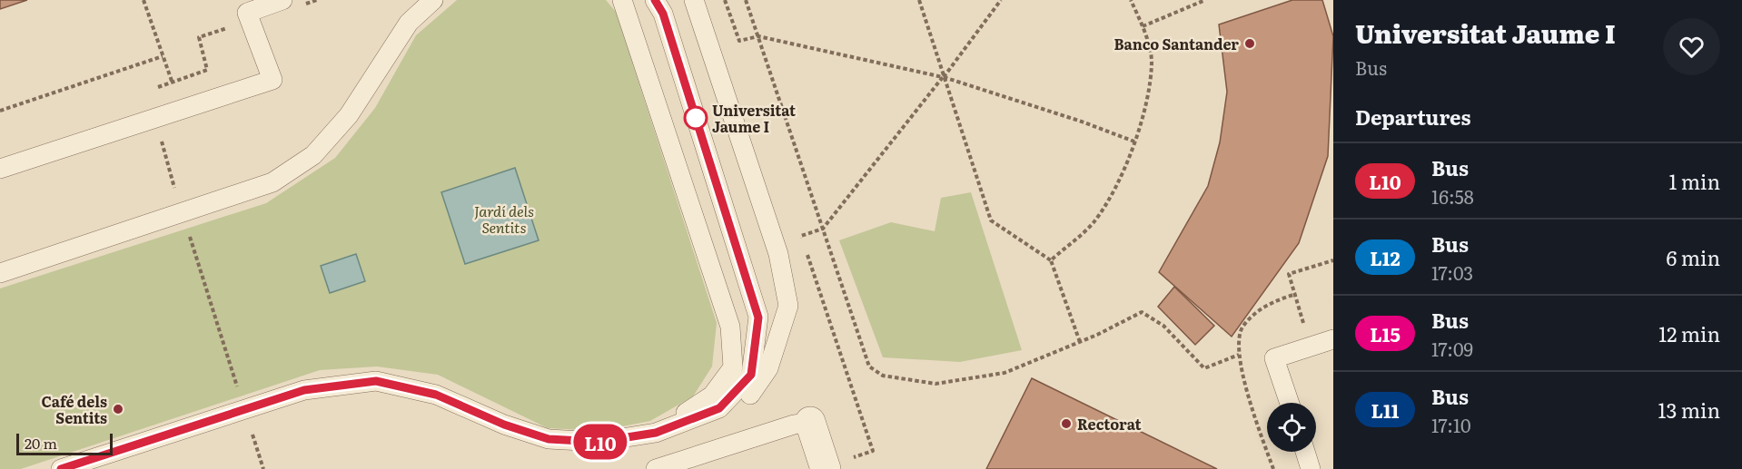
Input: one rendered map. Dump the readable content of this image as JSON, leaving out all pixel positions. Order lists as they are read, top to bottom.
{
  "parks": ["Jardí dels Sentits"],
  "places": [
    "Banco Santander",
    "Universitat Jaume I",
    "Café dels Sentits",
    "Rectorat"
  ],
  "lines": ["bus line L10"],
  "scale_bar": "20 m",
  "page": {
    "on_map": "L10",
    "heading": [
      ["Universitat Jaume I", "Bus"],
      "Departures"
    ],
    "list": [
      {
        "mark": "L10",
        "name": "Bus",
        "note": "16:58",
        "value": "1 min"
      },
      {
        "mark": "L12",
        "name": "Bus",
        "note": "17:03",
        "value": "6 min"
      },
      {
        "mark": "L15",
        "name": "Bus",
        "note": "17:09",
        "value": "12 min"
      },
      {
        "mark": "L11",
        "name": "Bus",
        "note": "17:10",
        "value": "13 min"
      }
    ],
    "scale": "20 m"
  }
}
